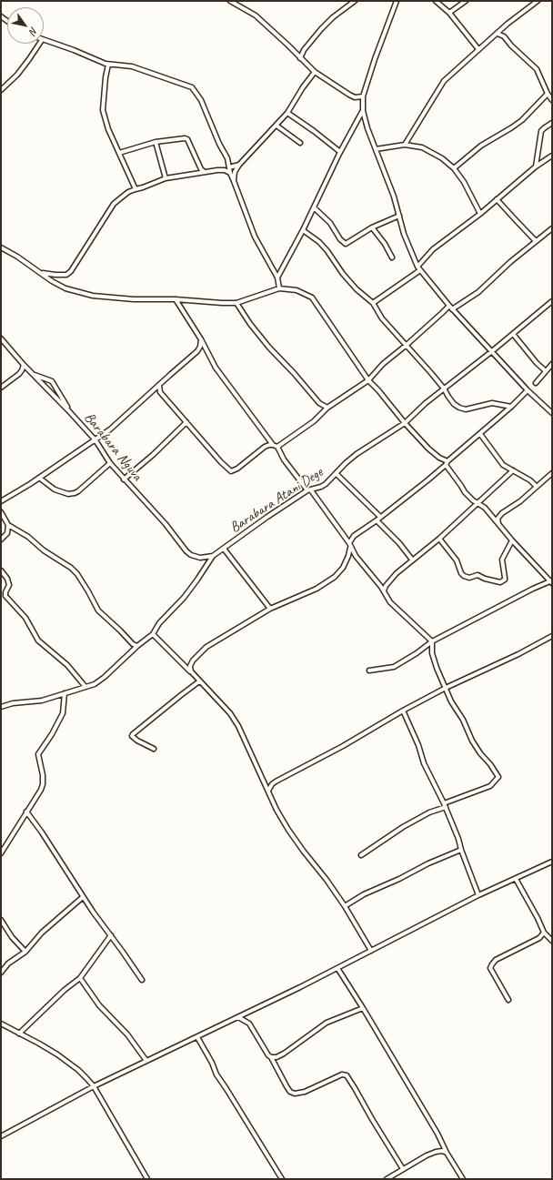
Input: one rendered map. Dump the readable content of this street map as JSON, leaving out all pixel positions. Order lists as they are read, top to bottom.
{
  "streets": {
    "street": ["Barabara Nguva", "Barabara Atani Dege"]
  },
  "crossings": [
    ["Barabara Nguva", "Barabara Atani Dege"]
  ],
  "north": "bottom right"
}
